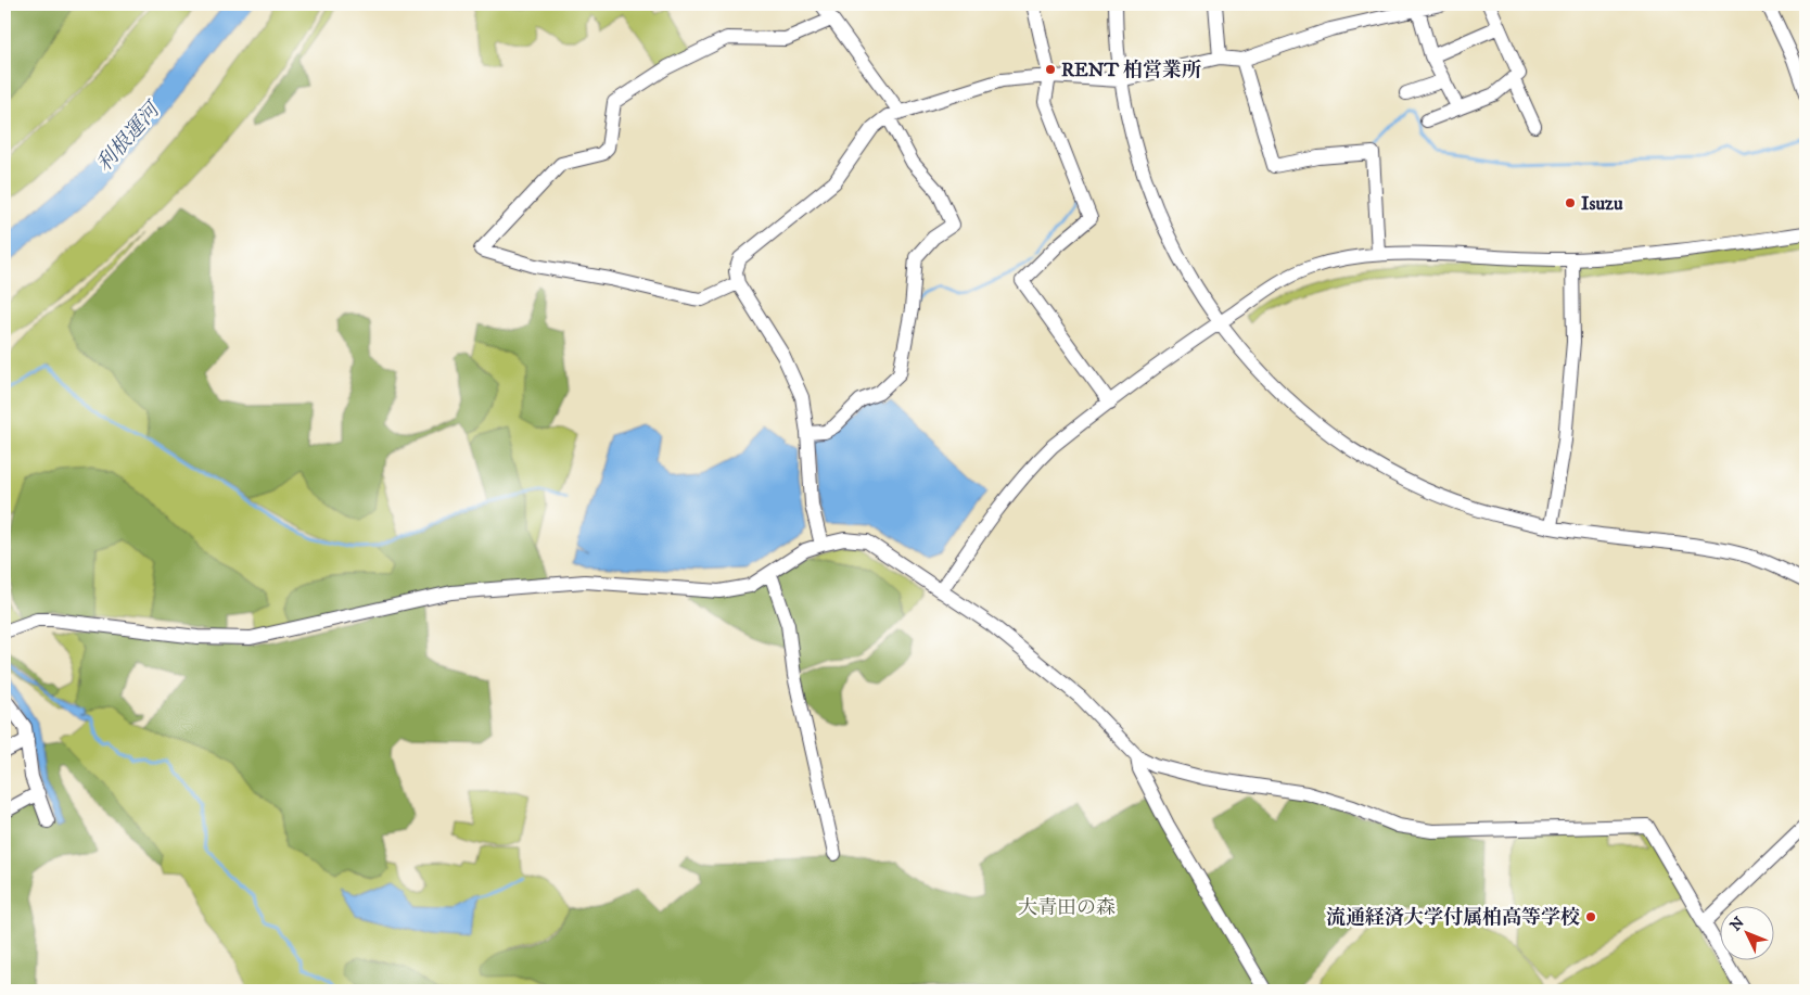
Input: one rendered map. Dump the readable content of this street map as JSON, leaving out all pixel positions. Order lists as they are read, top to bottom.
{
  "water": ["利根運河"],
  "parks": ["大青田の森"],
  "places": ["RENT 柏営業所", "Isuzu", "流通経済大学付属柏高等学校"],
  "north": "top left"
}
